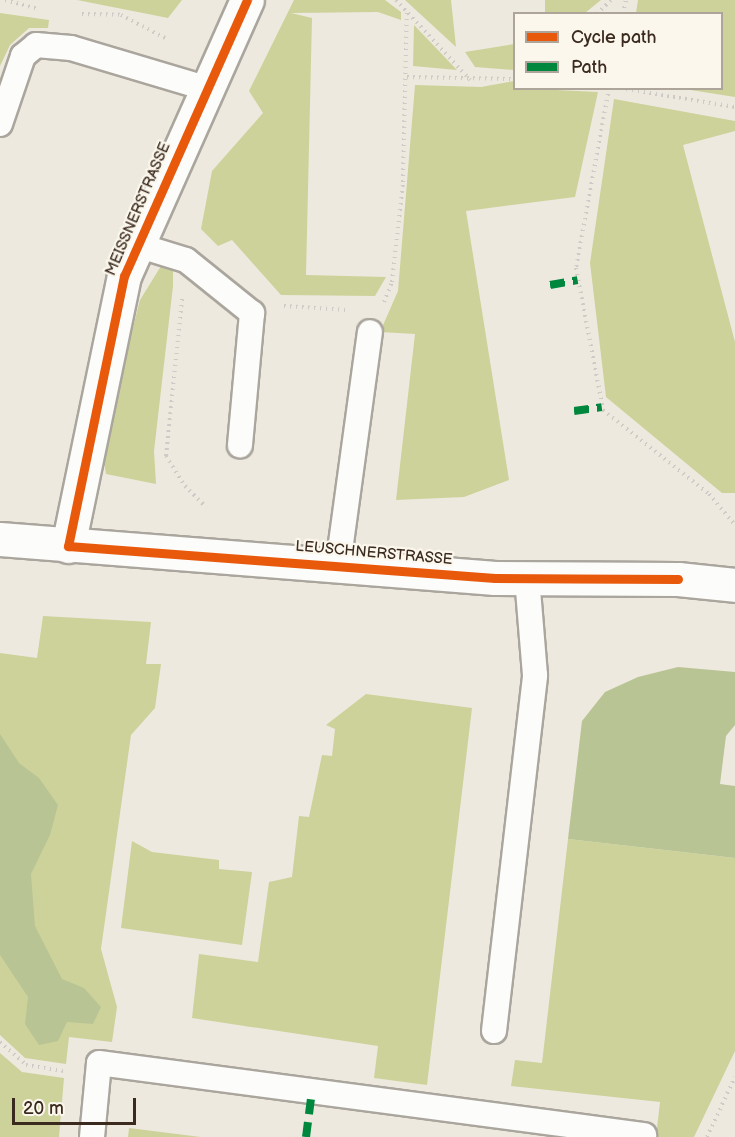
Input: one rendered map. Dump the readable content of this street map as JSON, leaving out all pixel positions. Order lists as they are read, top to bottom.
{
  "streets": {
    "main road": ["MEISSNERSTRASSE", "LEUSCHNERSTRASSE"]
  },
  "crossings": [
    ["MEISSNERSTRASSE", "LEUSCHNERSTRASSE"]
  ],
  "legend": ["Cycle path", "Path"],
  "scale_bar": "20 m"
}
